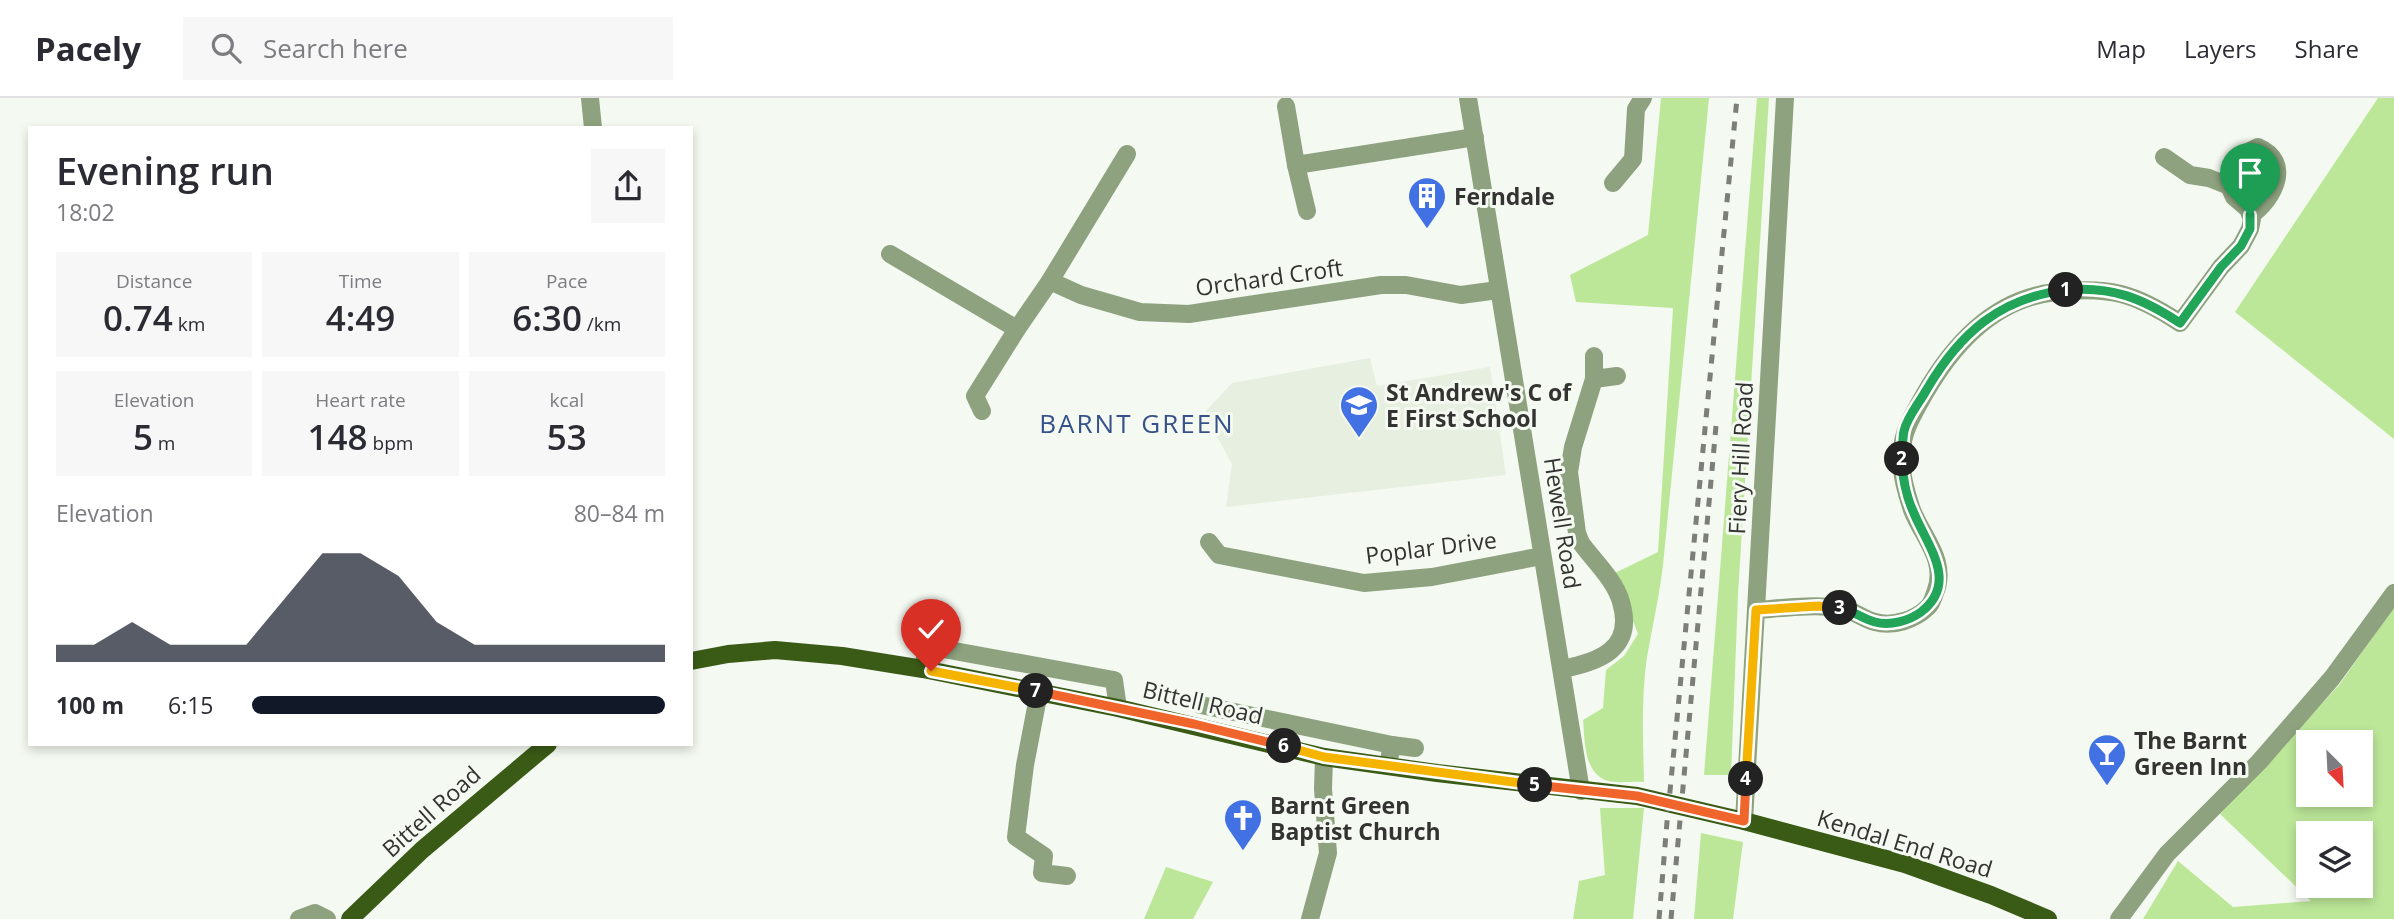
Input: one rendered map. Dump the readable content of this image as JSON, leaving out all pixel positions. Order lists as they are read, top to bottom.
{
  "streets": {
    "main road": ["Bittell Road", "Kendal End Road"],
    "street": [
      "Orchard Croft",
      "Fiery Hill Road",
      "Hewell Road",
      "Poplar Drive"
    ]
  },
  "crossings": [
    ["Orchard Croft", "Hewell Road"],
    ["Fiery Hill Road", "Bittell Road"],
    ["Fiery Hill Road", "Kendal End Road"],
    ["Hewell Road", "Poplar Drive"],
    ["Hewell Road", "Bittell Road"],
    ["Bittell Road", "Kendal End Road"]
  ],
  "districts": ["BARNT GREEN"],
  "places": {
    "building": ["Ferndale"],
    "school or university": ["St Andrew's C of E First School"],
    "bar": ["The Barnt Green Inn"],
    "church": ["Barnt Green Baptist Church"]
  },
  "north": "bottom right",
  "page": {
    "header": "Pacely",
    "search": "Search here",
    "nav": ["Map", "Layers", "Share"],
    "heading": ["Evening run", "18:02"],
    "stats": [
      ["Distance", "0.74 km"],
      ["Time", "4:49"],
      ["Pace", "6:30 /km"],
      ["Elevation", "5 m"],
      ["Heart rate", "148 bpm"],
      ["kcal", "53"]
    ],
    "pins": [
      "1",
      "2",
      "3",
      "7",
      "6",
      "4",
      "5"
    ],
    "chart": ["Elevation", "80–84 m"],
    "list": [
      {
        "name": "100 m",
        "note": "6:15"
      }
    ]
  }
}
